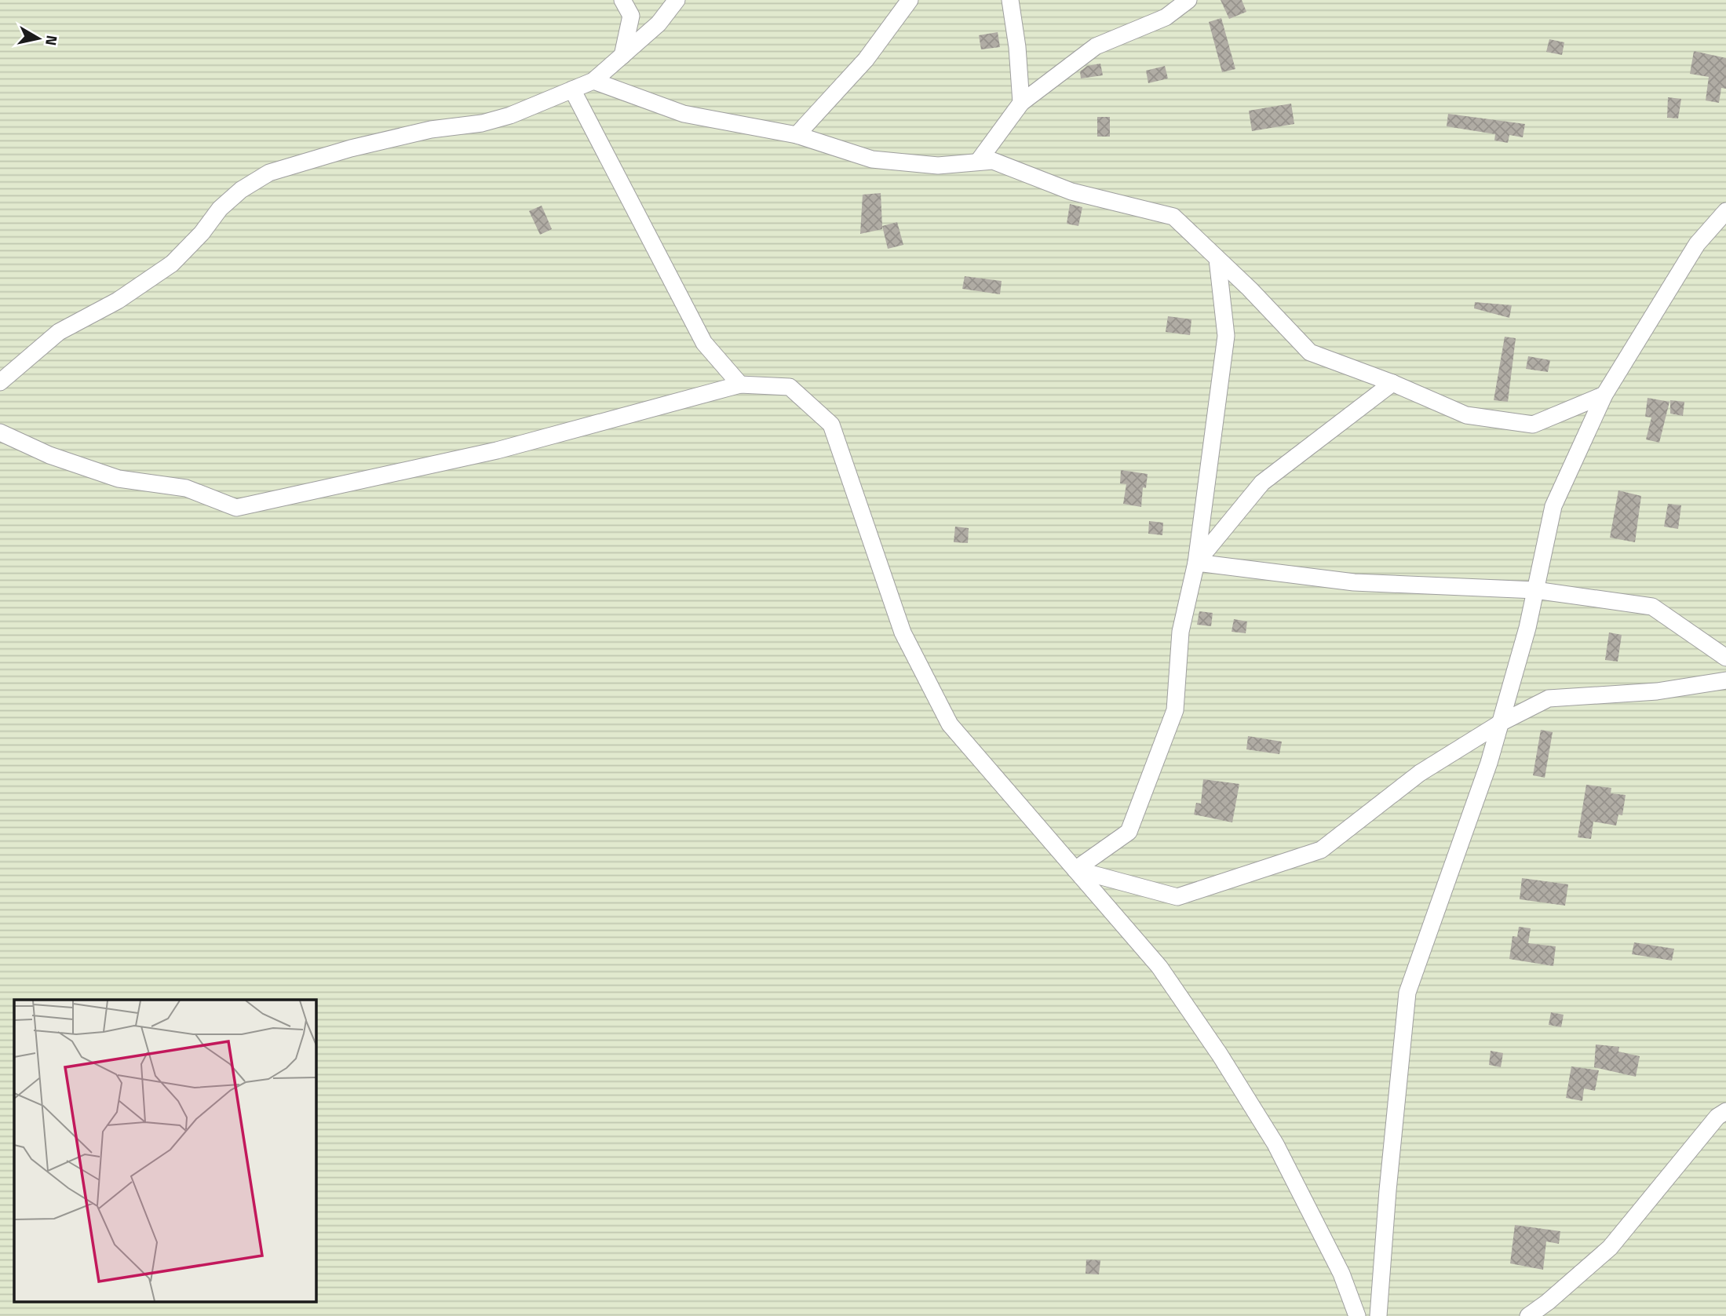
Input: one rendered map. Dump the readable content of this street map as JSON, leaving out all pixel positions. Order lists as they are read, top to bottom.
{
  "north": "right"
}
